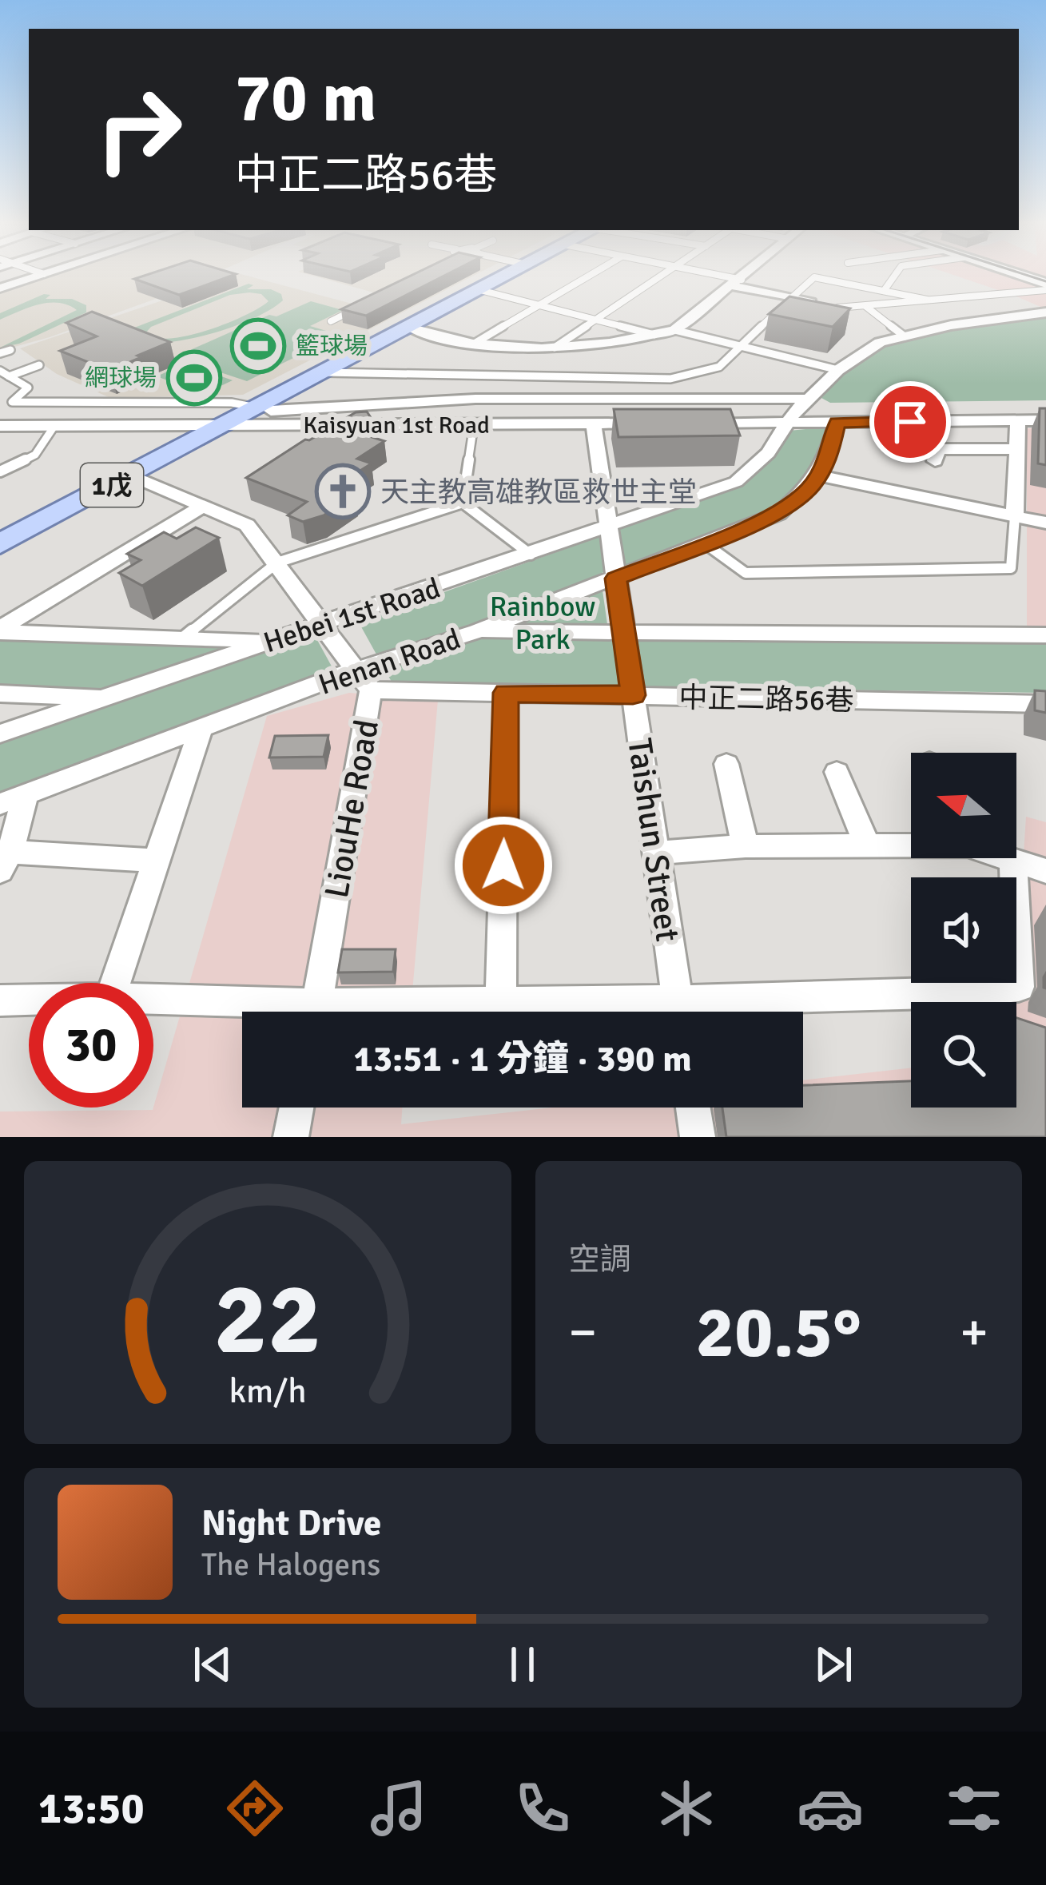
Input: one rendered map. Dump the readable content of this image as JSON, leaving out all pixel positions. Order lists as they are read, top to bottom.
{
  "streets": {
    "main road": ["1戊"],
    "street": [
      "Kaisyuan 1st Road",
      "Hebei 1st Road",
      "Henan Road",
      "中正二路56巷",
      "LiouHe Road",
      "Taishun Street"
    ]
  },
  "crossings": [
    ["Kaisyuan 1st Road", "1戊"],
    ["Kaisyuan 1st Road", "Taishun Street"],
    ["1戊", "LiouHe Road"],
    ["Hebei 1st Road", "LiouHe Road"],
    ["Hebei 1st Road", "Taishun Street"],
    ["Henan Road", "LiouHe Road"],
    ["Henan Road", "Taishun Street"],
    ["中正二路56巷", "LiouHe Road"],
    ["中正二路56巷", "Taishun Street"]
  ],
  "parks": ["Rainbow Park"],
  "places": {
    "sports": ["籃球場", "網球場"],
    "church": ["天主教高雄教區救世主堂"]
  },
  "north": "left",
  "page": {
    "turn": ["70 m", "中正二路56巷"],
    "limit": "30",
    "trip": "13:51 · 1 分鐘 · 390 m",
    "tile": "空調",
    "heat": ["−", "20.5°", "+"],
    "song": ["Night Drive", "The Halogens"],
    "tabs": "13:50",
    "gauge": ["22", "km/h"]
  }
}
